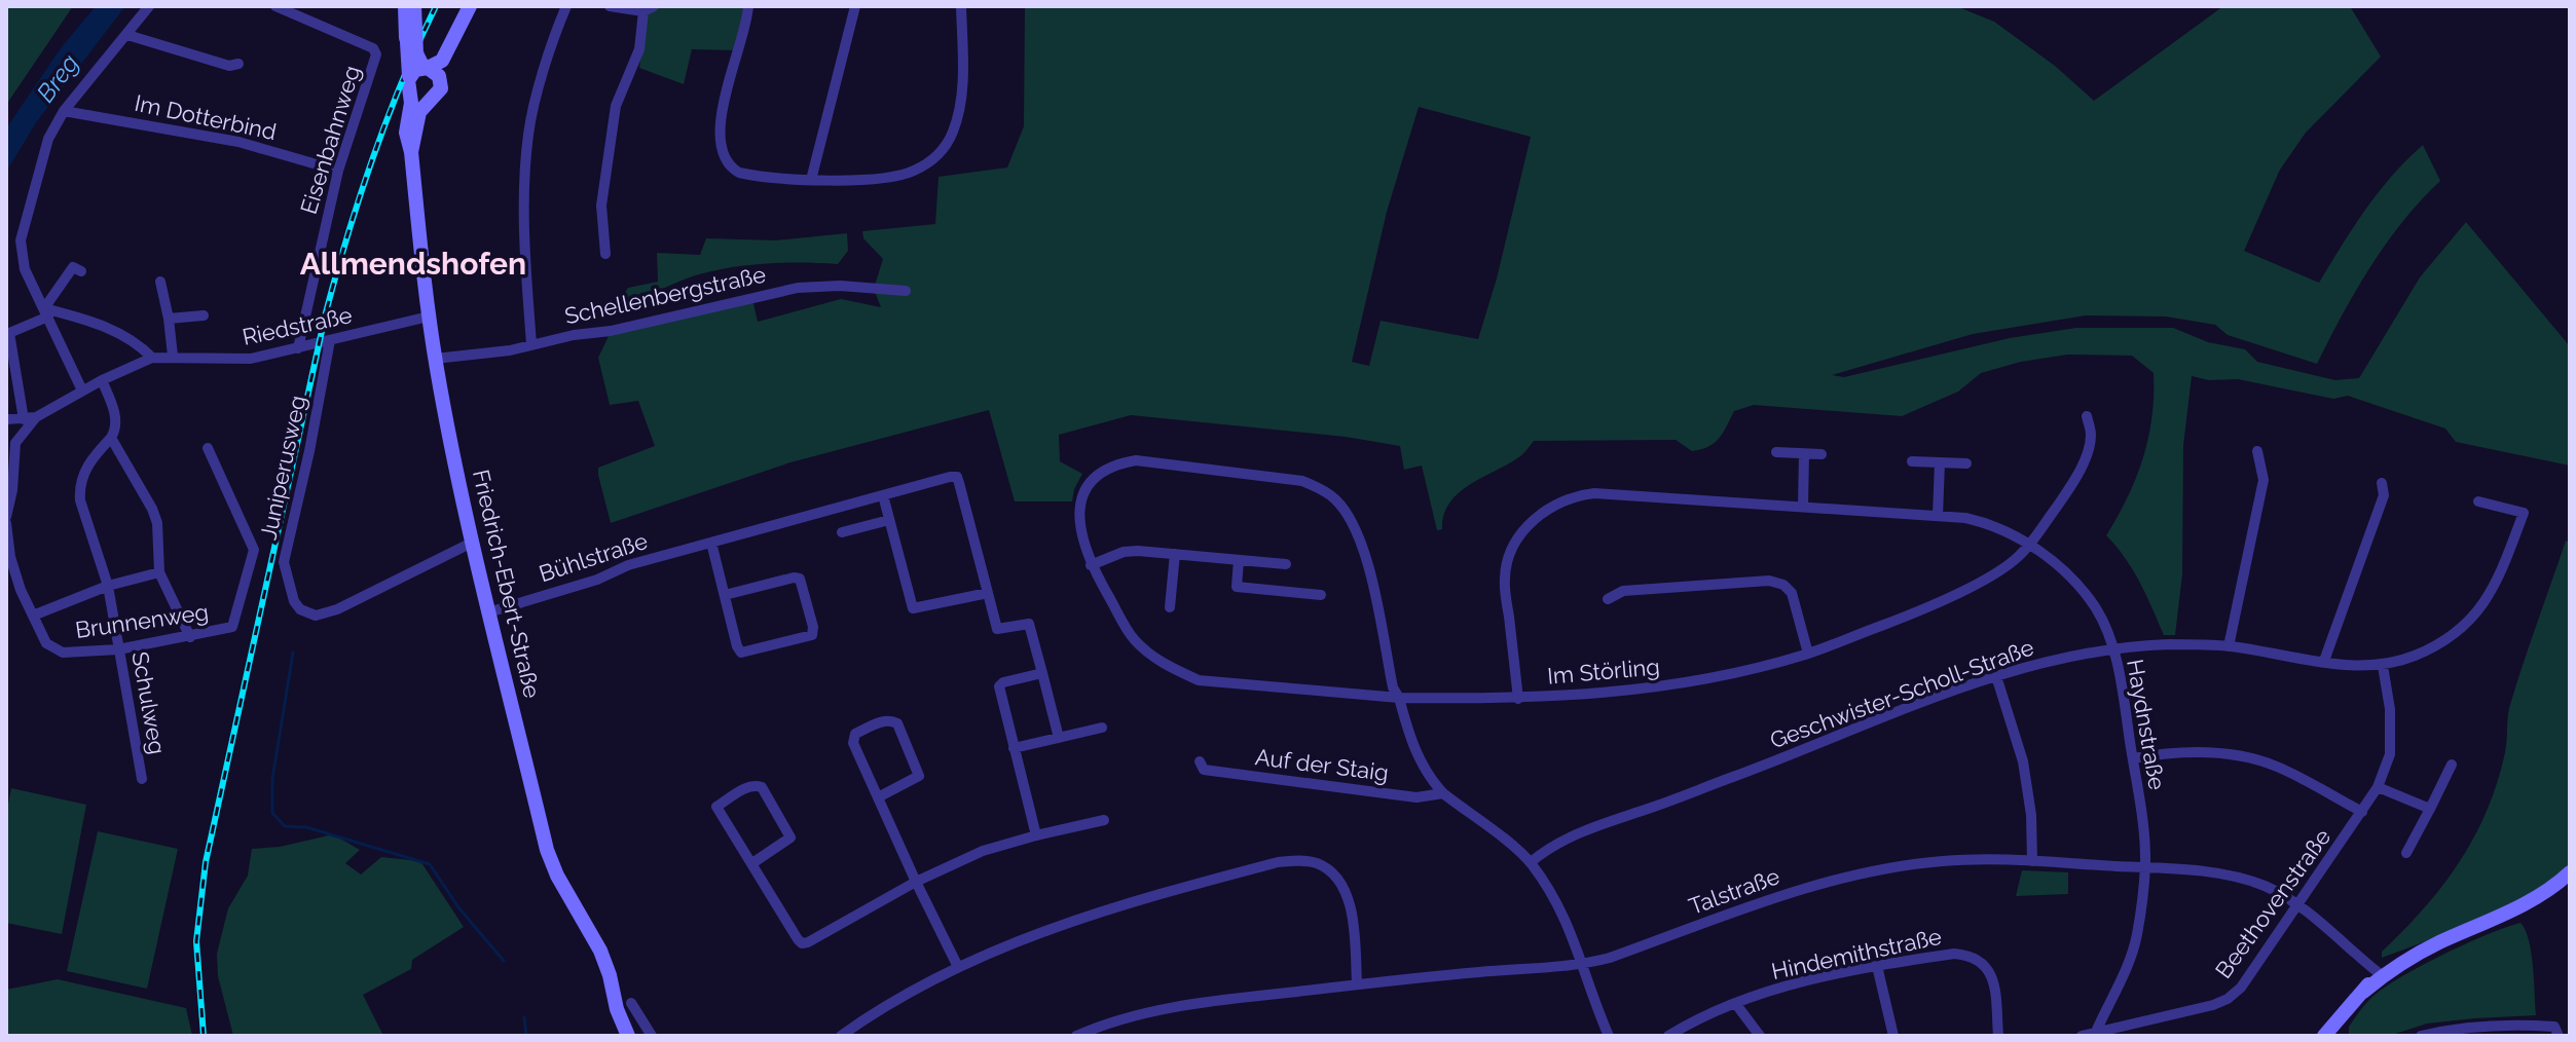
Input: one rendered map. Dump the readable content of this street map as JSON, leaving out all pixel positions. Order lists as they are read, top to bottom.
{
  "streets": {
    "main road": ["Friedrich-Ebert-Straße"],
    "street": [
      "Im Dotterbind",
      "Eisenbahnweg",
      "Schellenbergstraße",
      "Riedstraße",
      "Juniperusweg",
      "Bühlstraße",
      "Brunnenweg",
      "Im Störling",
      "Geschwister-Scholl-Straße",
      "Schulweg",
      "Haydnstraße",
      "Auf der Staig",
      "Talstraße",
      "Beethovenstraße",
      "Hindemithstraße"
    ]
  },
  "crossings": [
    ["Im Dotterbind", "Eisenbahnweg"],
    ["Eisenbahnweg", "Riedstraße"],
    ["Schellenbergstraße", "Friedrich-Ebert-Straße"],
    ["Riedstraße", "Juniperusweg"],
    ["Riedstraße", "Friedrich-Ebert-Straße"],
    ["Juniperusweg", "Friedrich-Ebert-Straße"],
    ["Bühlstraße", "Friedrich-Ebert-Straße"],
    ["Brunnenweg", "Schulweg"],
    ["Im Störling", "Geschwister-Scholl-Straße"],
    ["Im Störling", "Haydnstraße"],
    ["Im Störling", "Auf der Staig"],
    ["Im Störling", "Talstraße"],
    ["Geschwister-Scholl-Straße", "Haydnstraße"],
    ["Geschwister-Scholl-Straße", "Beethovenstraße"],
    ["Haydnstraße", "Talstraße"],
    ["Haydnstraße", "Beethovenstraße"],
    ["Talstraße", "Beethovenstraße"]
  ],
  "districts": ["Allmendshofen"],
  "water": ["Breg"]
}
